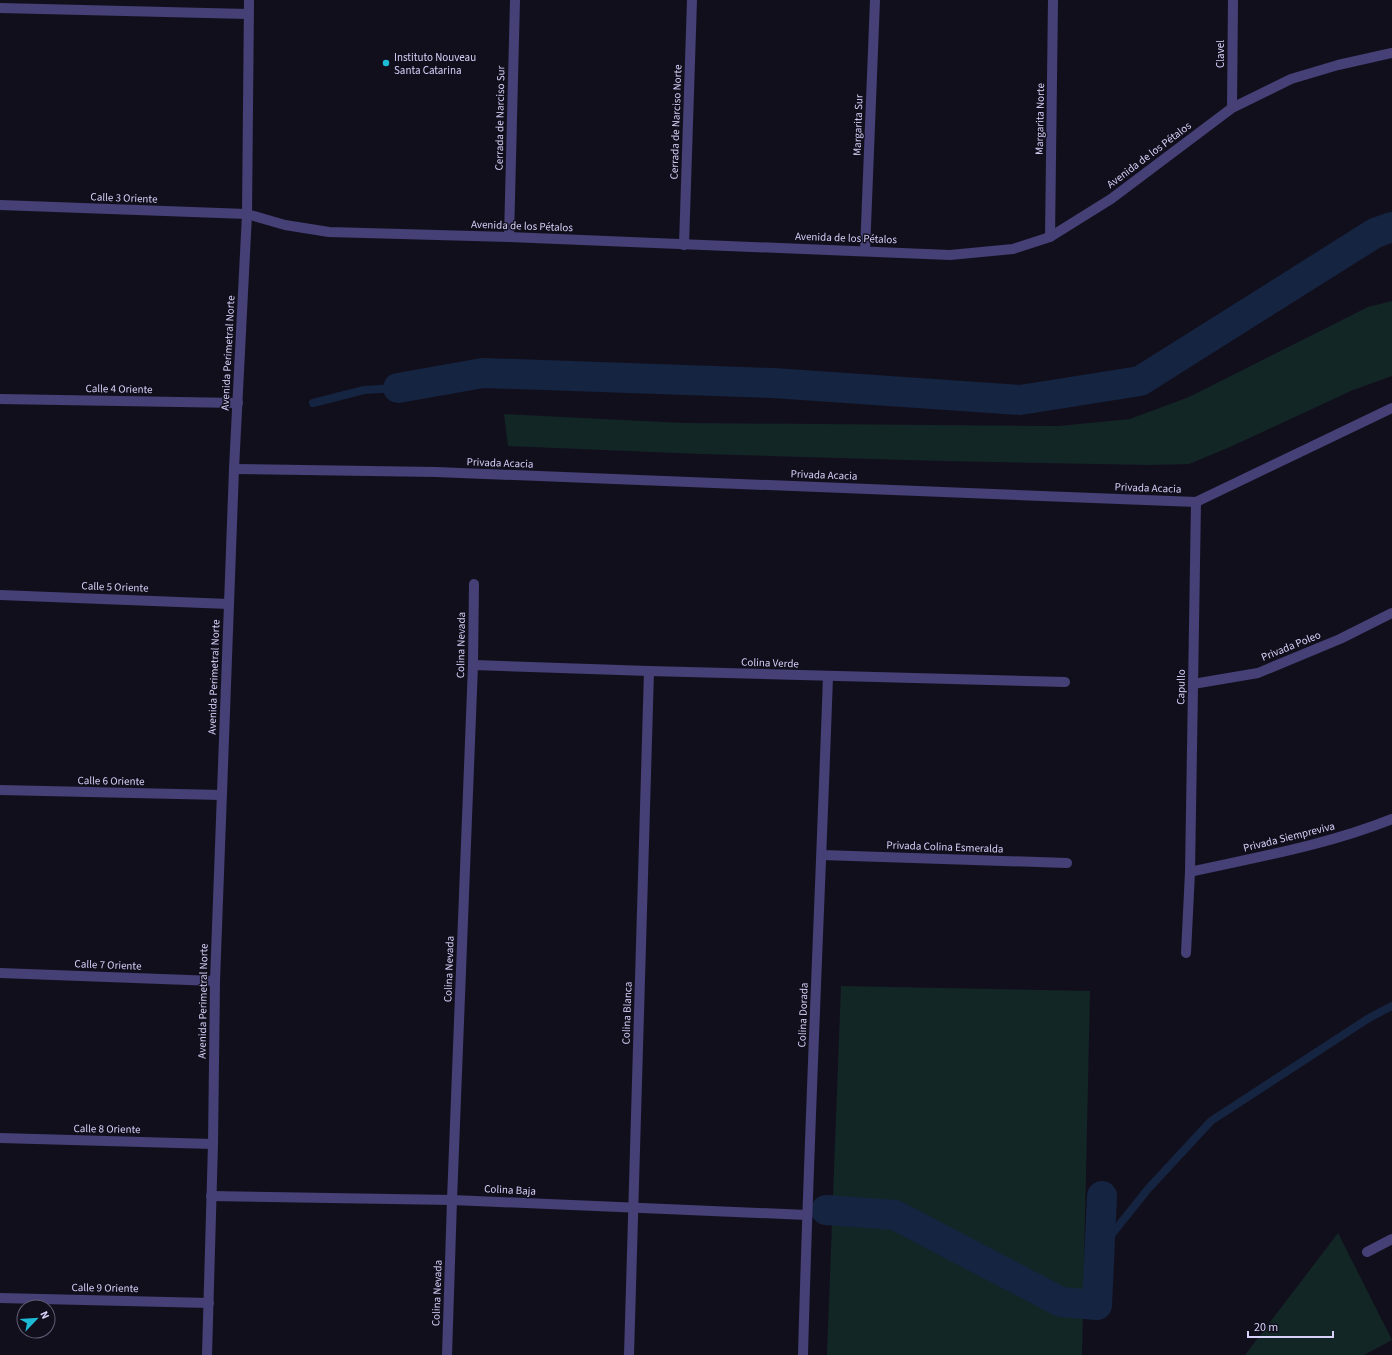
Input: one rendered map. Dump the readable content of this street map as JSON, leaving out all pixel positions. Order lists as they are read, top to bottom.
{
  "streets": {
    "street": [
      "Clavel",
      "Cerrada de Narciso Sur",
      "Margarita Norte",
      "Cerrada de Narciso Norte",
      "Margarita Sur",
      "Avenida de los Pétalos",
      "Calle 3 Oriente",
      "Avenida Perimetral Norte",
      "Calle 4 Oriente",
      "Privada Acacia",
      "Calle 5 Oriente",
      "Colina Nevada",
      "Privada Poleo",
      "Colina Verde",
      "Capullo",
      "Calle 6 Oriente",
      "Privada Siempreviva",
      "Privada Colina Esmeralda",
      "Calle 7 Oriente",
      "Colina Blanca",
      "Colina Dorada",
      "Calle 8 Oriente",
      "Colina Baja",
      "Calle 9 Oriente"
    ]
  },
  "crossings": [
    ["Clavel", "Avenida de los Pétalos"],
    ["Cerrada de Narciso Sur", "Avenida de los Pétalos"],
    ["Margarita Norte", "Avenida de los Pétalos"],
    ["Cerrada de Narciso Norte", "Avenida de los Pétalos"],
    ["Margarita Sur", "Avenida de los Pétalos"],
    ["Avenida de los Pétalos", "Calle 3 Oriente"],
    ["Avenida de los Pétalos", "Avenida Perimetral Norte"],
    ["Calle 3 Oriente", "Avenida Perimetral Norte"],
    ["Avenida Perimetral Norte", "Calle 4 Oriente"],
    ["Avenida Perimetral Norte", "Privada Acacia"],
    ["Avenida Perimetral Norte", "Calle 5 Oriente"],
    ["Avenida Perimetral Norte", "Calle 6 Oriente"],
    ["Avenida Perimetral Norte", "Calle 7 Oriente"],
    ["Avenida Perimetral Norte", "Calle 8 Oriente"],
    ["Avenida Perimetral Norte", "Colina Baja"],
    ["Avenida Perimetral Norte", "Calle 9 Oriente"],
    ["Privada Acacia", "Capullo"],
    ["Colina Nevada", "Colina Verde"],
    ["Colina Nevada", "Colina Baja"],
    ["Privada Poleo", "Capullo"],
    ["Colina Verde", "Colina Blanca"],
    ["Colina Verde", "Colina Dorada"],
    ["Capullo", "Privada Siempreviva"],
    ["Privada Colina Esmeralda", "Colina Dorada"],
    ["Colina Blanca", "Colina Baja"],
    ["Colina Dorada", "Colina Baja"]
  ],
  "places": ["Instituto Nouveau Santa Catarina"],
  "scale_bar": "20 m",
  "north": "top right"
}
